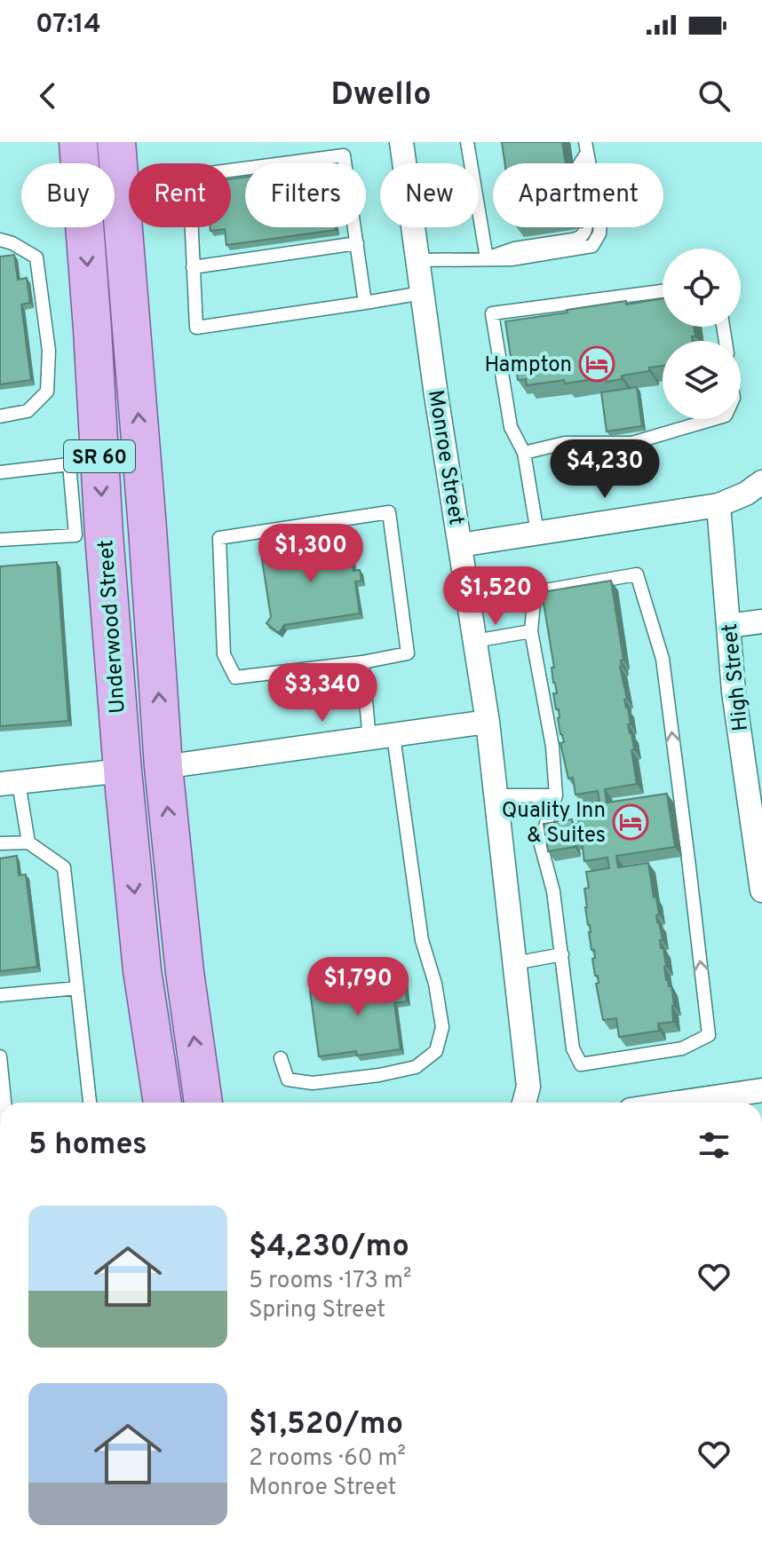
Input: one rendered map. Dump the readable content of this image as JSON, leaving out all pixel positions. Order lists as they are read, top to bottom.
{
  "streets": {
    "main road": ["SR 60", "Underwood Street"],
    "street": ["Monroe Street", "High Street"]
  },
  "places": {
    "hotel": ["Hampton", "Quality Inn & Suites"]
  },
  "page": {
    "status": "07:14",
    "header": "Dwello",
    "chip": [
      "Buy",
      "Rent",
      "Filters",
      "New",
      "Apartment"
    ],
    "price": [
      "$4,230",
      "$1,300",
      "$1,520",
      "$3,340",
      "$1,790"
    ],
    "heading": "5 homes",
    "list": [
      {
        "name": "$4,230/mo",
        "note": "5 rooms · 173 m² · Spring Street"
      },
      {
        "name": "$1,520/mo",
        "note": "2 rooms · 60 m² · Monroe Street"
      }
    ]
  }
}
